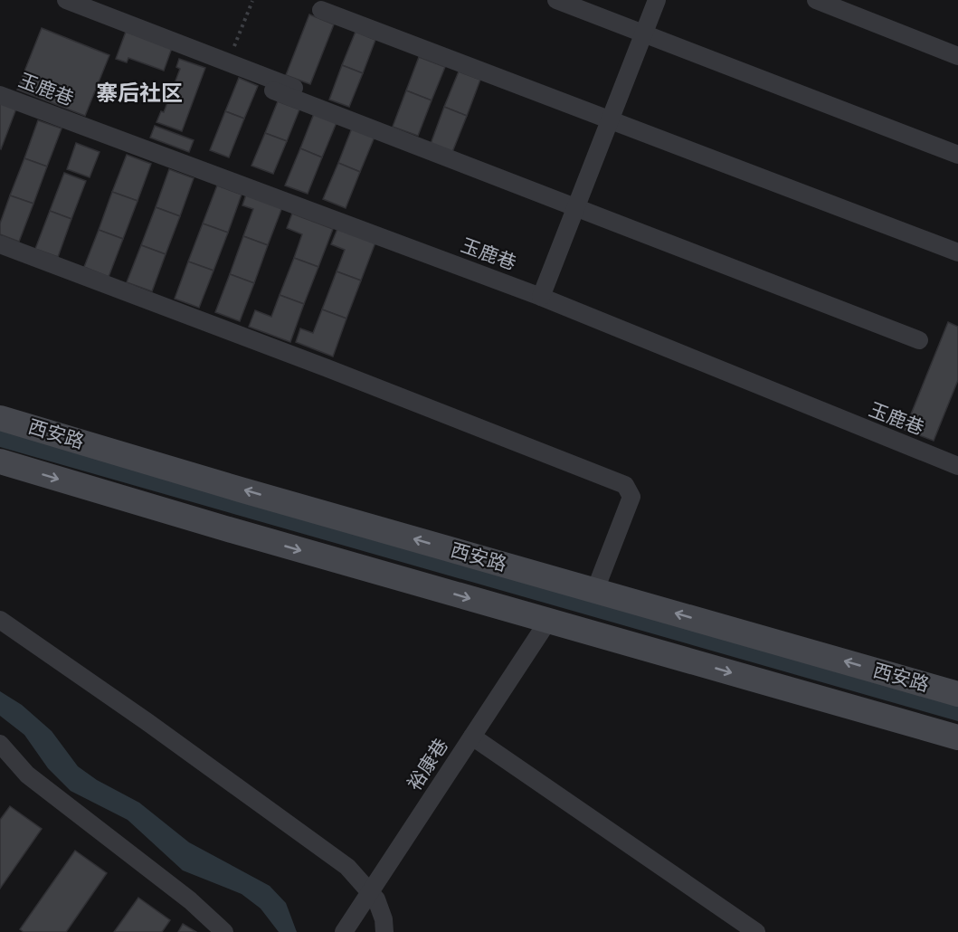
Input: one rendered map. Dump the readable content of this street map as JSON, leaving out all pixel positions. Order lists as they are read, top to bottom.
{
  "streets": {
    "street": ["玉鹿巷", "西安路", "裕康巷"]
  },
  "districts": ["寨后社区"]
}
